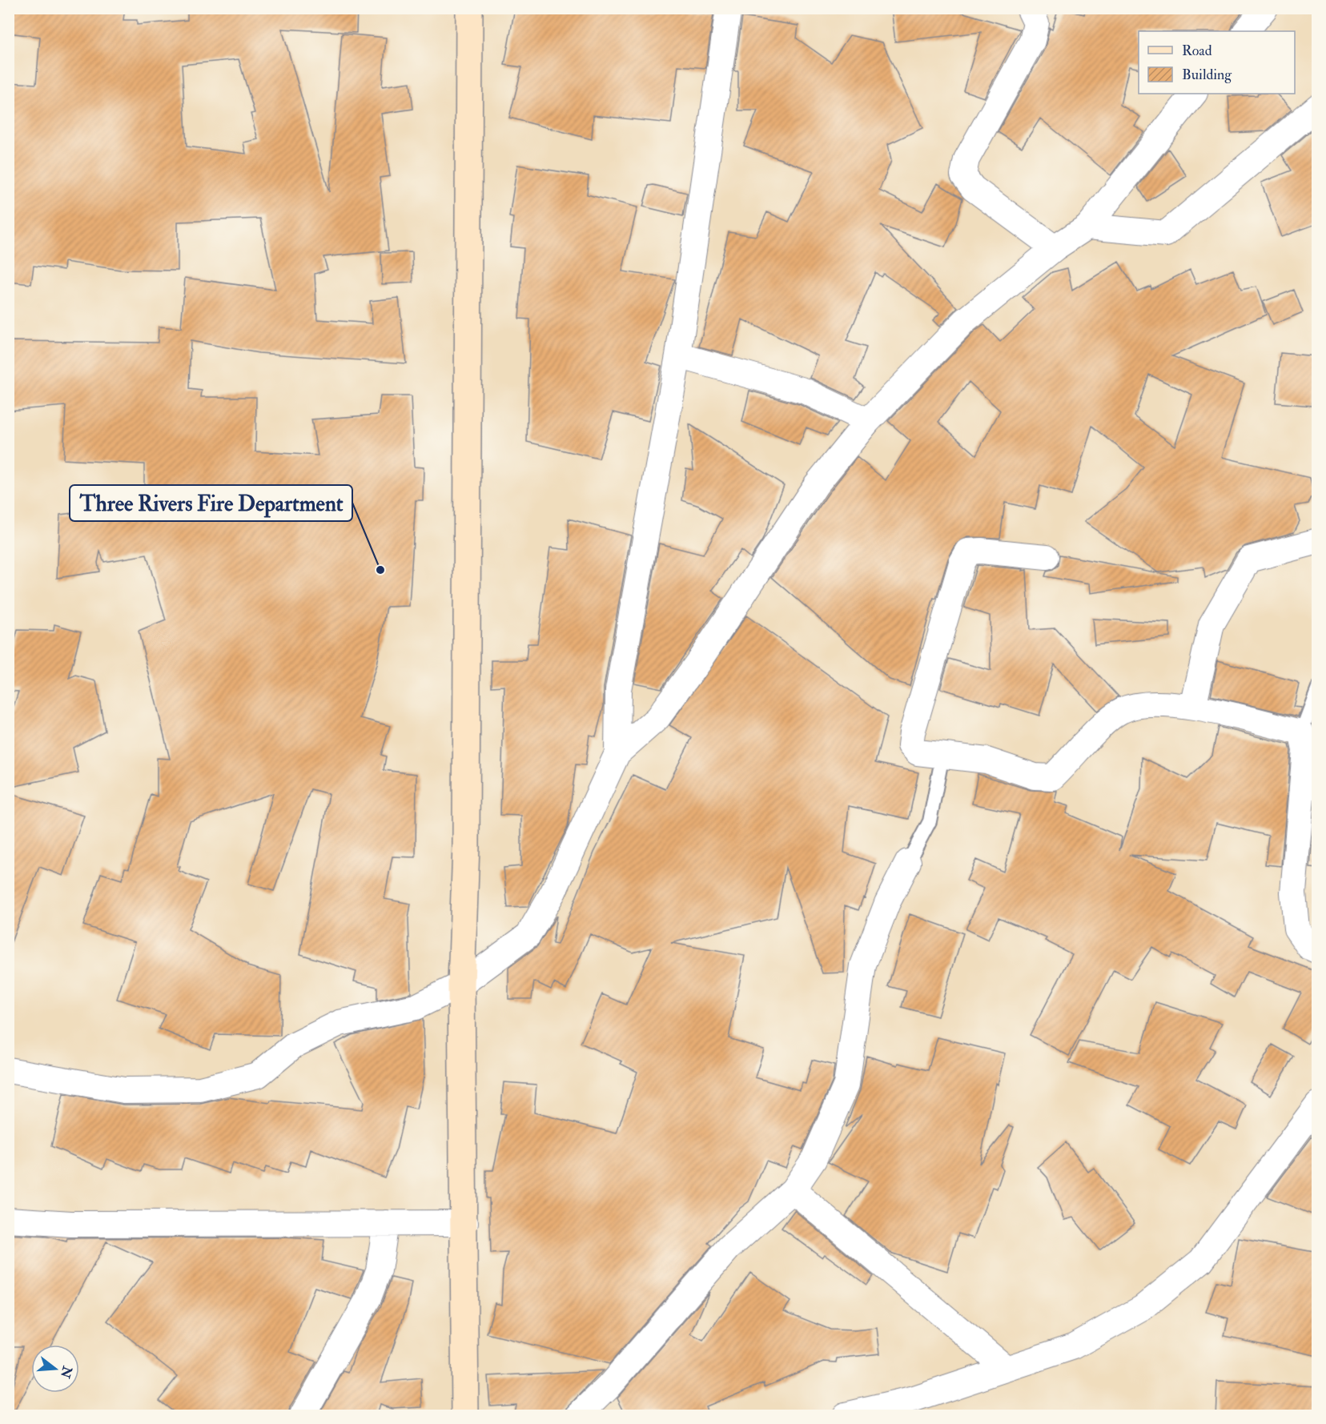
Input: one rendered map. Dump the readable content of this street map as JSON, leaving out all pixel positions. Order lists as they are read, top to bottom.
{
  "places": ["Three Rivers Fire Department"],
  "legend": ["Road", "Building"],
  "north": "right"
}
